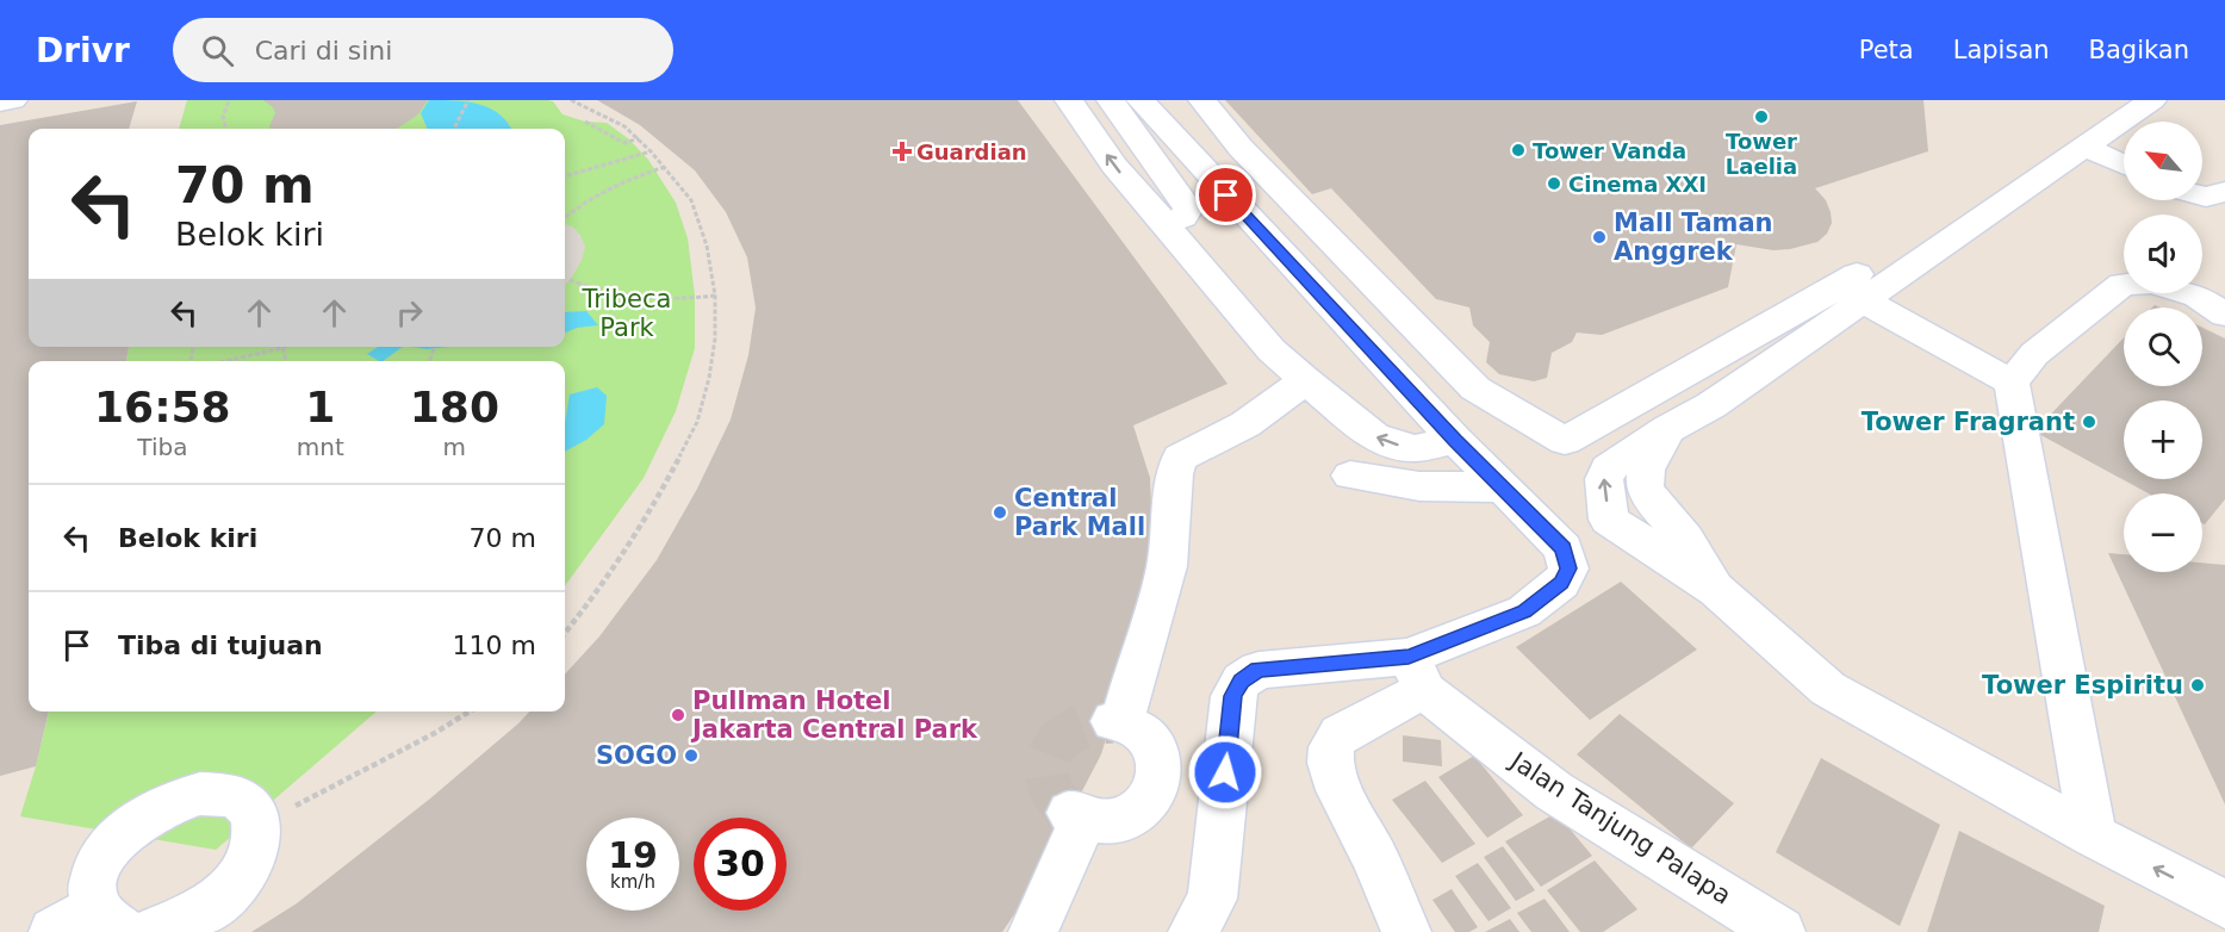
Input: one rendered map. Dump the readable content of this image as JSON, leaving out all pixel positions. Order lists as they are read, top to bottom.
{
  "streets": {
    "street": ["Jalan Tanjung Palapa"]
  },
  "parks": ["Tribeca Park"],
  "places": {
    "other": [
      "Tower Laelia",
      "Tower Vanda",
      "Cinema XXI",
      "Mall Taman Anggrek",
      "Tower Fragrant",
      "Central Park Mall",
      "Tower Espiritu",
      "Pullman Hotel Jakarta Central Park",
      "SOGO"
    ],
    "health": ["Guardian"]
  },
  "north": "top left",
  "page": {
    "header": "Drivr",
    "search": "Cari di sini",
    "nav": ["Peta", "Lapisan", "Bagikan"],
    "map_buttons": ["+", "−"],
    "turn": ["70 m", "Belok kiri"],
    "eta": [
      "16:58",
      "Tiba",
      "1",
      "mnt",
      "180",
      "m"
    ],
    "list": [
      {
        "name": "Belok kiri",
        "value": "70 m"
      },
      {
        "name": "Tiba di tujuan",
        "value": "110 m"
      }
    ],
    "speed": "19 km/h",
    "limit": "30"
  }
}
